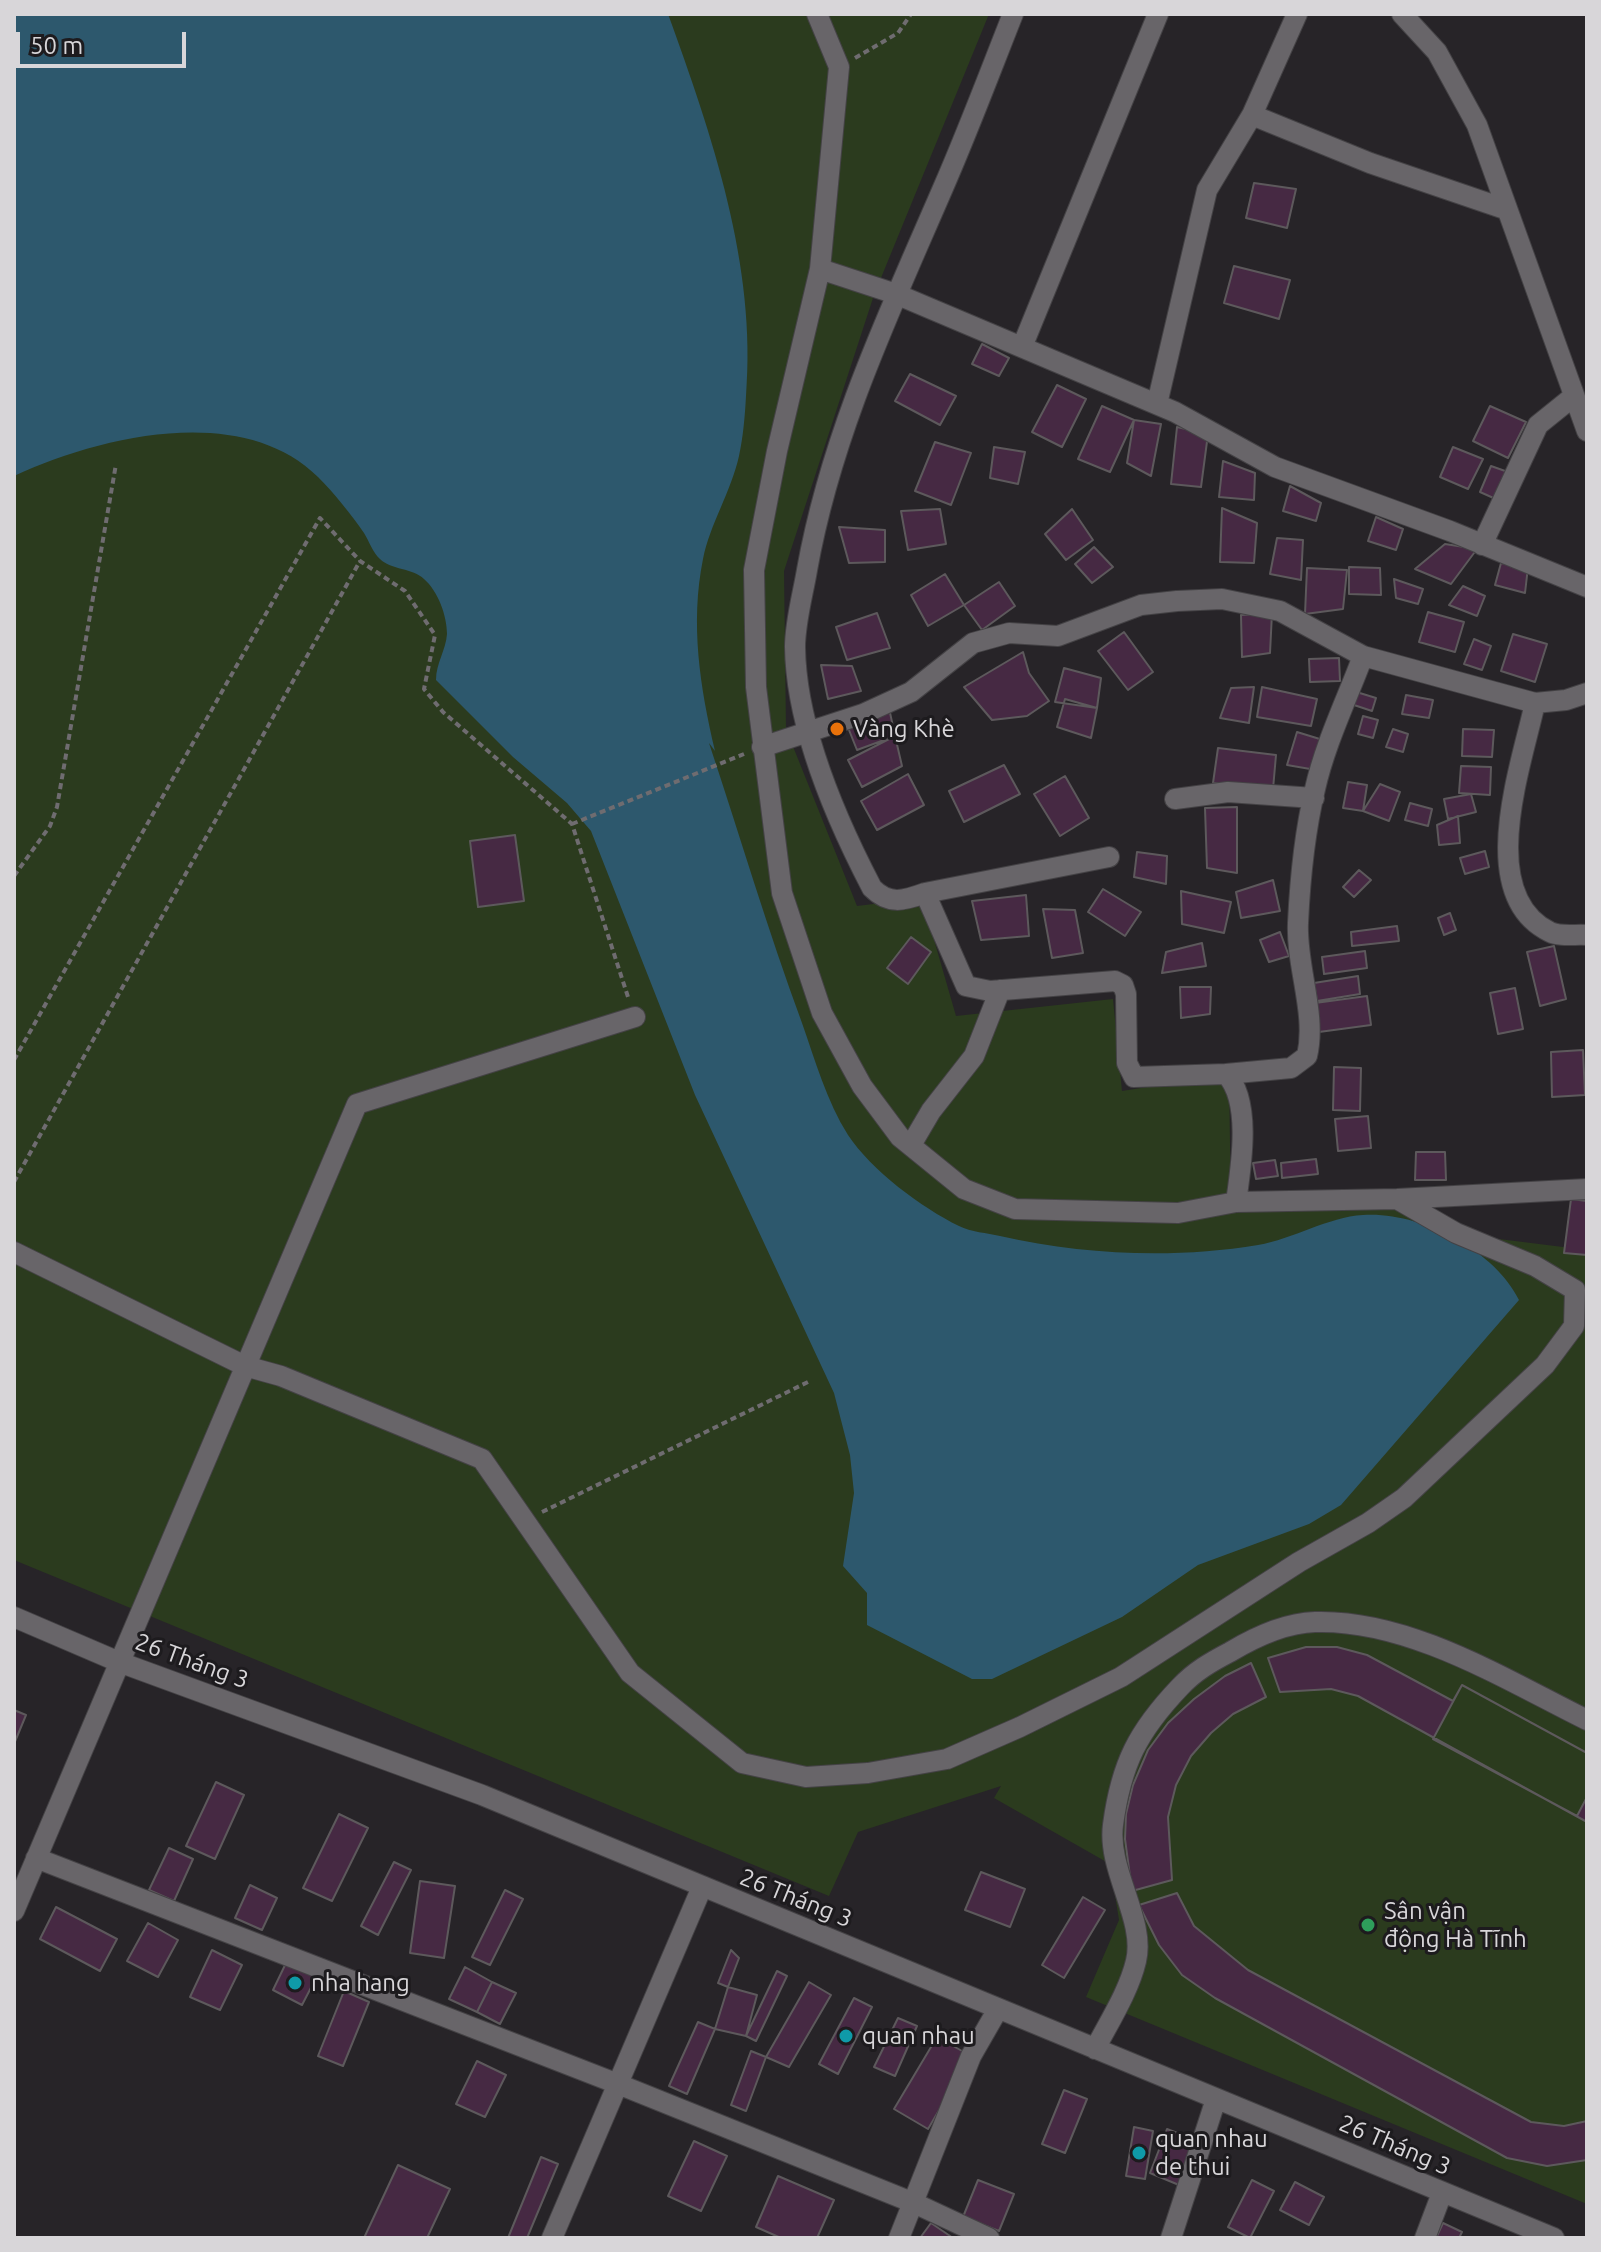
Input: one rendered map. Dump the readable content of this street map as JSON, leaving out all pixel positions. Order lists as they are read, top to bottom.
{
  "streets": {
    "street": ["26 Tháng 3"]
  },
  "places": [
    "Vàng Khè",
    "Sân vận động Hà Tĩnh",
    "nha hang",
    "quan nhau",
    "quan nhau de thui"
  ],
  "scale_bar": "50 m"
}
